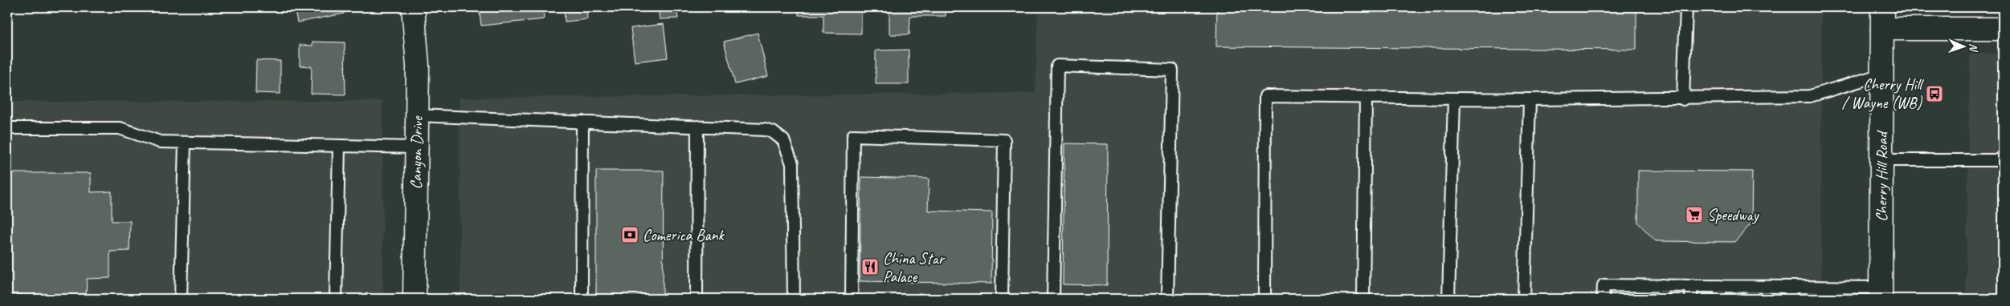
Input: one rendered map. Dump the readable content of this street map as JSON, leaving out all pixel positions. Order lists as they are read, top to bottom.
{
  "streets": {
    "street": ["Canyon Drive", "Cherry Hill Road"]
  },
  "places": {
    "bus stop": ["Cherry Hill / Wayne (WB)"],
    "supermarket": ["Speedway"],
    "bank": ["Comerica Bank"],
    "restaurant": ["China Star Palace"]
  },
  "north": "right"
}
